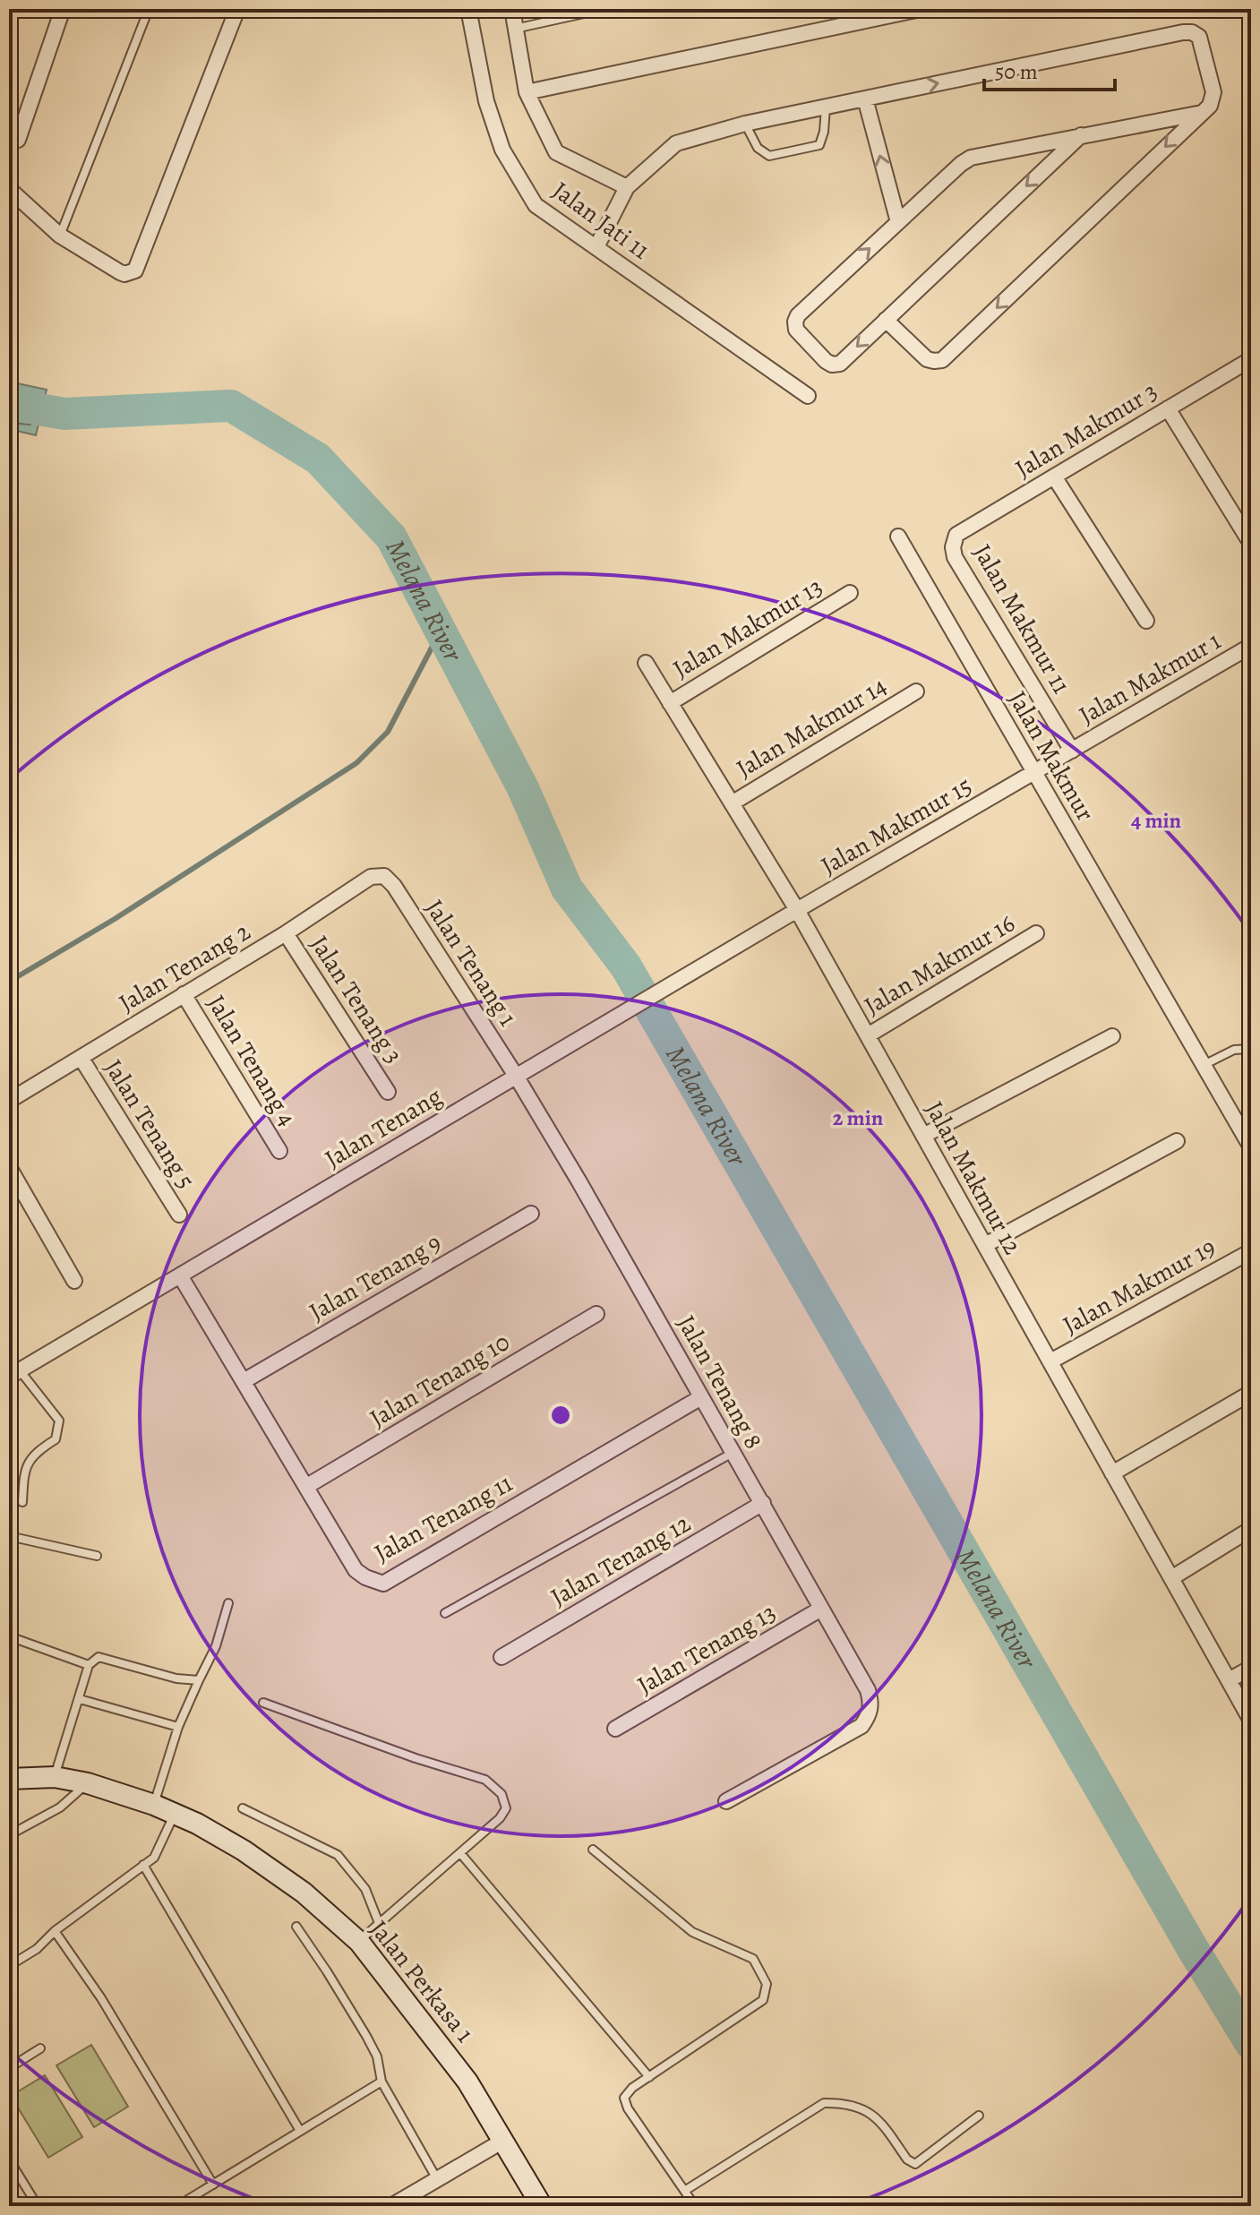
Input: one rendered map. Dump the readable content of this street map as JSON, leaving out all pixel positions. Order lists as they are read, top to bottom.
{
  "streets": {
    "street": [
      "Jalan Jati 11",
      "Jalan Makmur 3",
      "Jalan Makmur 11",
      "Jalan Makmur 13",
      "Jalan Makmur 1",
      "Jalan Makmur 14",
      "Jalan Makmur",
      "Jalan Makmur 15",
      "Jalan Tenang 1",
      "Jalan Makmur 16",
      "Jalan Tenang 2",
      "Jalan Tenang 3",
      "Jalan Tenang 4",
      "Jalan Tenang 5",
      "Jalan Tenang",
      "Jalan Makmur 12",
      "Jalan Tenang 9",
      "Jalan Makmur 19",
      "Jalan Tenang 10",
      "Jalan Tenang 8",
      "Jalan Tenang 11",
      "Jalan Tenang 12",
      "Jalan Tenang 13",
      "Jalan Perkasa 1"
    ]
  },
  "crossings": [
    ["Jalan Makmur 3", "Jalan Makmur 11"],
    ["Jalan Makmur 11", "Jalan Makmur 1"],
    ["Jalan Makmur 13", "Jalan Makmur 12"],
    ["Jalan Makmur 1", "Jalan Makmur"],
    ["Jalan Makmur 1", "Jalan Makmur 15"],
    ["Jalan Makmur 14", "Jalan Makmur 12"],
    ["Jalan Makmur", "Jalan Makmur 15"],
    ["Jalan Makmur 15", "Jalan Tenang"],
    ["Jalan Makmur 15", "Jalan Makmur 12"],
    ["Jalan Tenang 1", "Jalan Tenang 2"],
    ["Jalan Tenang 1", "Jalan Tenang"],
    ["Jalan Tenang 1", "Jalan Tenang 8"],
    ["Jalan Makmur 16", "Jalan Makmur 12"],
    ["Jalan Tenang 2", "Jalan Tenang 3"],
    ["Jalan Tenang 2", "Jalan Tenang 4"],
    ["Jalan Tenang 2", "Jalan Tenang 5"],
    ["Jalan Tenang", "Jalan Tenang 8"],
    ["Jalan Tenang", "Jalan Tenang 11"],
    ["Jalan Makmur 12", "Jalan Makmur 19"],
    ["Jalan Tenang 9", "Jalan Tenang 11"],
    ["Jalan Tenang 10", "Jalan Tenang 11"],
    ["Jalan Tenang 8", "Jalan Tenang 11"],
    ["Jalan Tenang 8", "Jalan Tenang 12"],
    ["Jalan Tenang 8", "Jalan Tenang 13"]
  ],
  "water": ["Melana River"],
  "scale_bar": "50 m",
  "rings": ["4 min", "2 min"]
}
